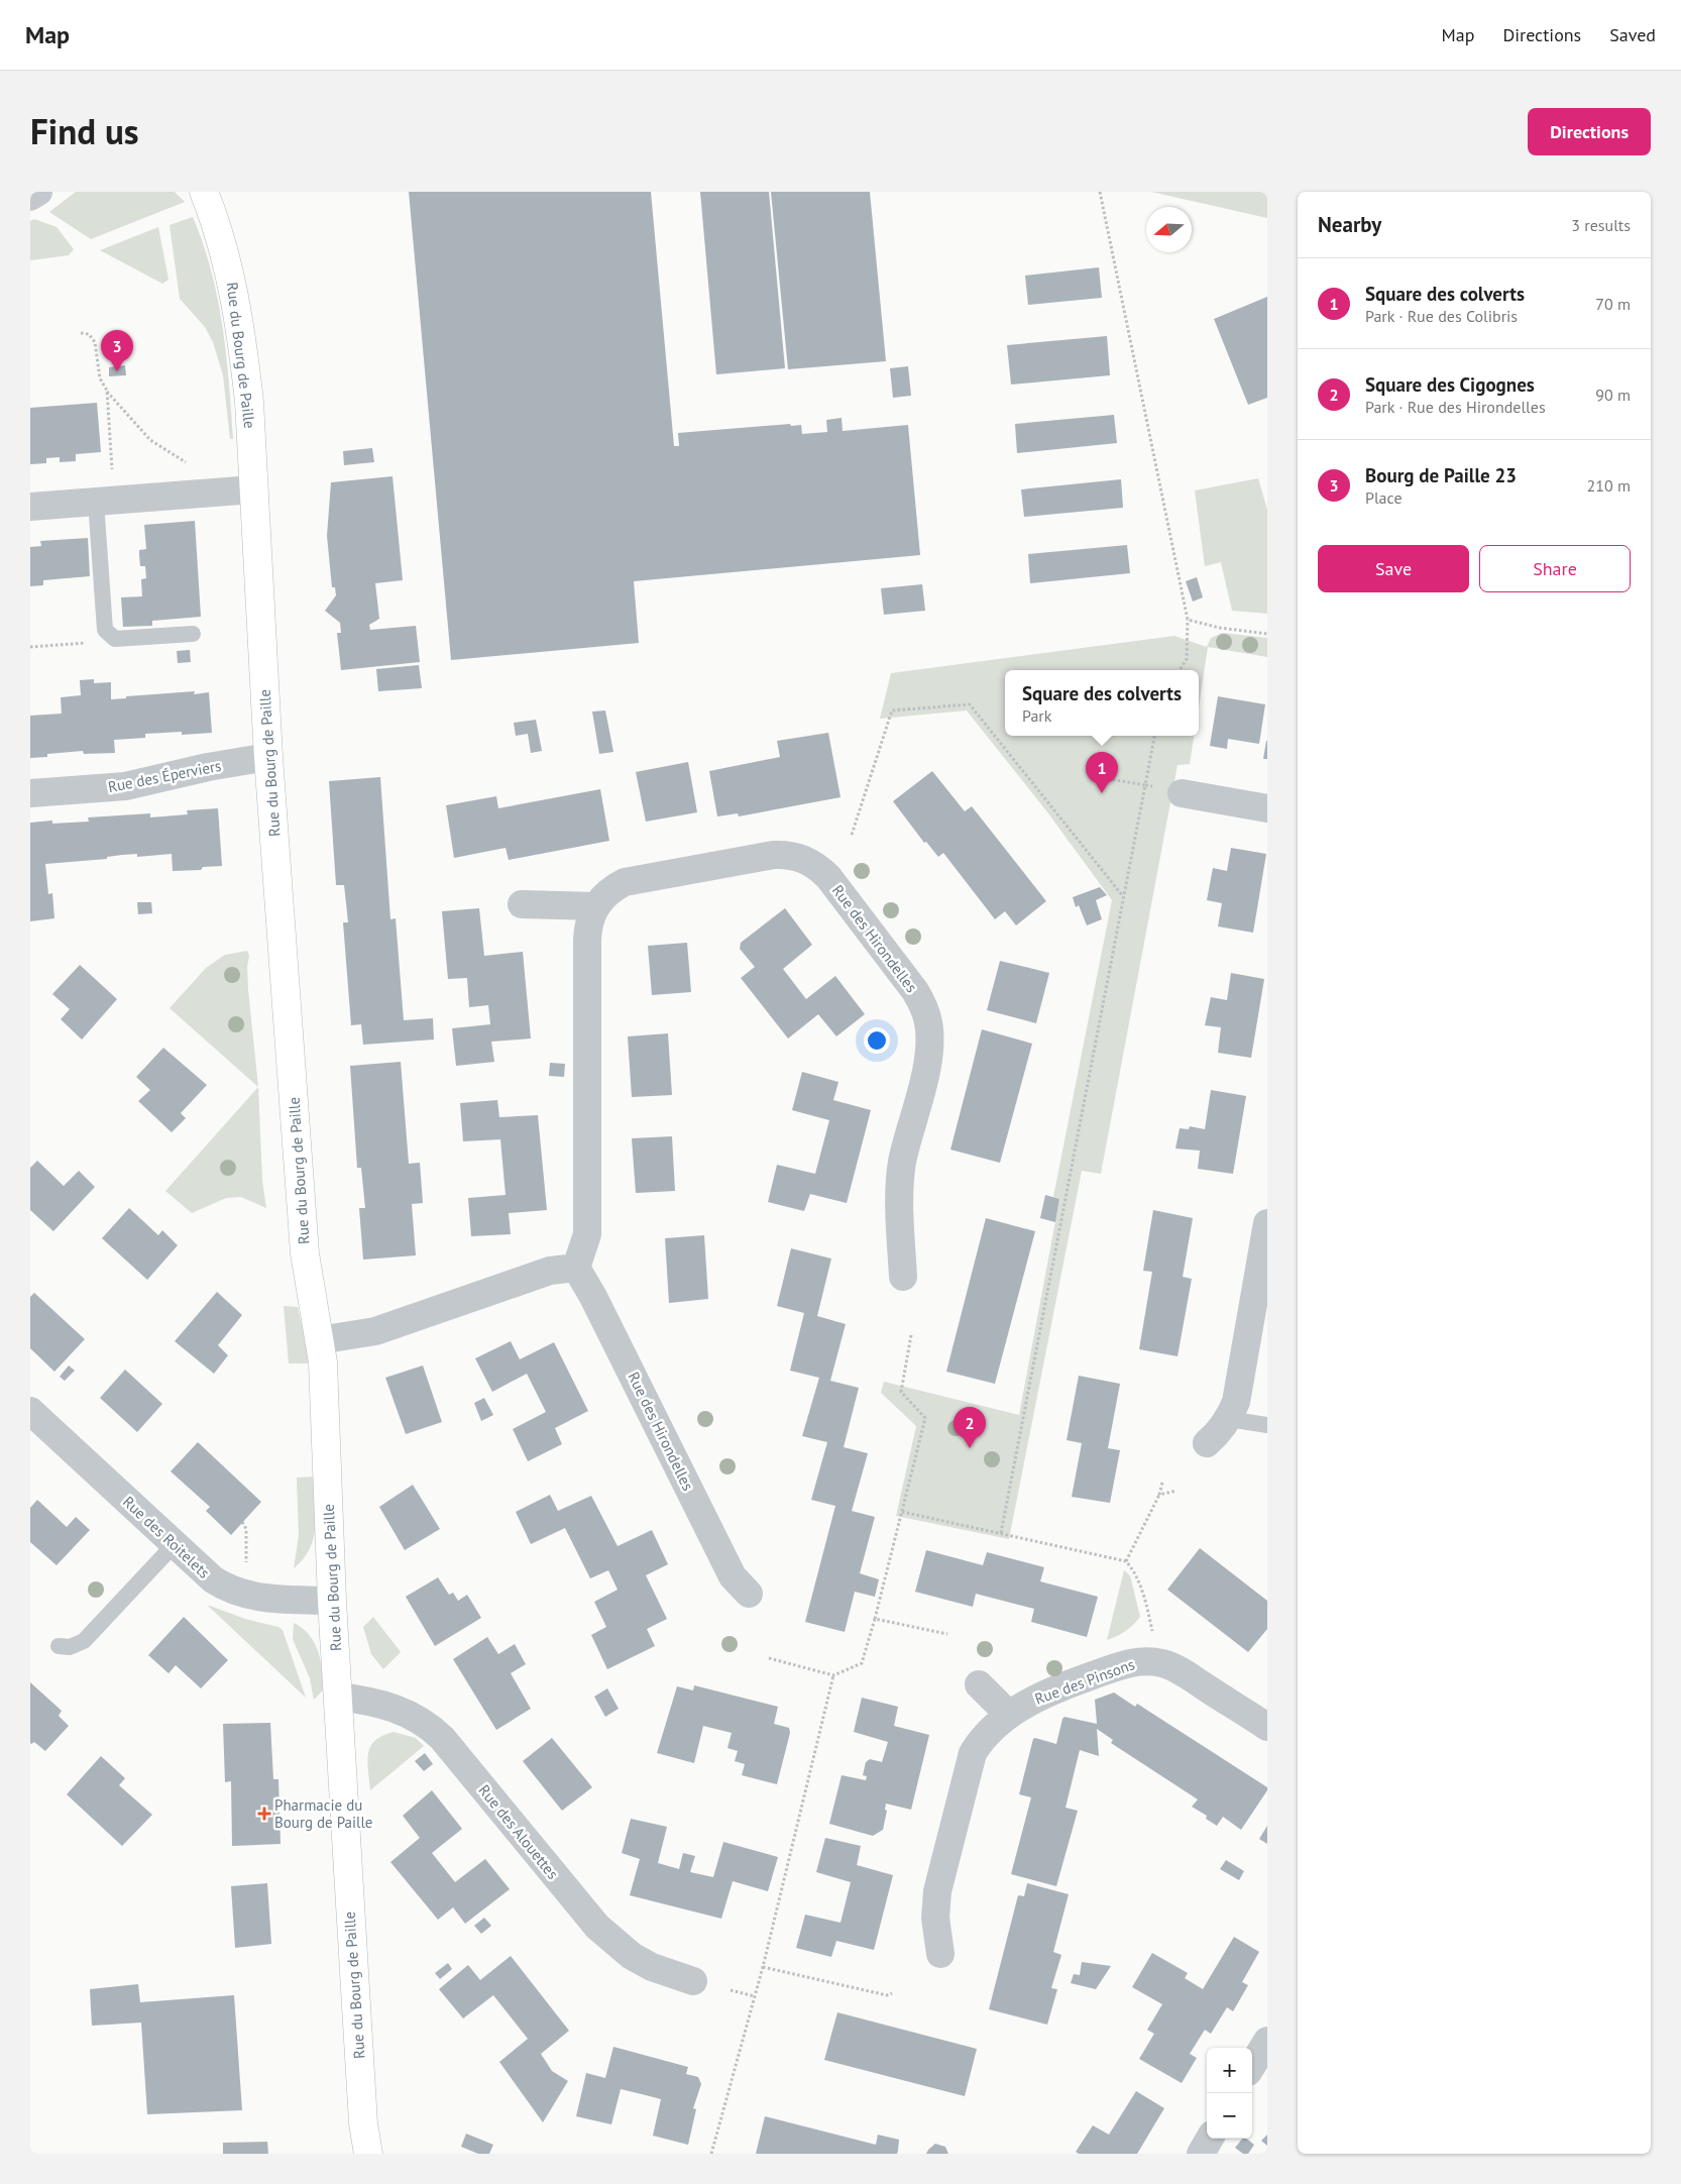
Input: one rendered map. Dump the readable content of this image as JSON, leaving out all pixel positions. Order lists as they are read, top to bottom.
{
  "streets": {
    "street": [
      "Rue du Bourg de Paille",
      "Rue des Éperviers",
      "Rue des Hirondelles",
      "Rue des Roitelets",
      "Rue des Pinsons",
      "Rue des Alouettes"
    ]
  },
  "crossings": [
    ["Rue du Bourg de Paille", "Rue des Éperviers"],
    ["Rue du Bourg de Paille", "Rue des Roitelets"],
    ["Rue du Bourg de Paille", "Rue des Alouettes"]
  ],
  "places": {
    "health": ["Pharmacie du Bourg de Paille"]
  },
  "north": "left",
  "page": {
    "header": "Map",
    "nav": ["Map", "Directions", "Saved"],
    "title": "Find us",
    "buttons": [
      "Directions",
      ["Save", "Share"]
    ],
    "heading": ["Nearby", "3 results"],
    "list": [
      {
        "mark": "1",
        "name": "Square des colverts",
        "note": "Park · Rue des Colibris",
        "value": "70 m"
      },
      {
        "mark": "2",
        "name": "Square des Cigognes",
        "note": "Park · Rue des Hirondelles",
        "value": "90 m"
      },
      {
        "mark": "3",
        "name": "Bourg de Paille 23",
        "note": "Place",
        "value": "210 m"
      }
    ],
    "pins": ["3", "1", "2"],
    "popup": ["Square des colverts", "Park"],
    "map_buttons": ["+", "−"]
  }
}
